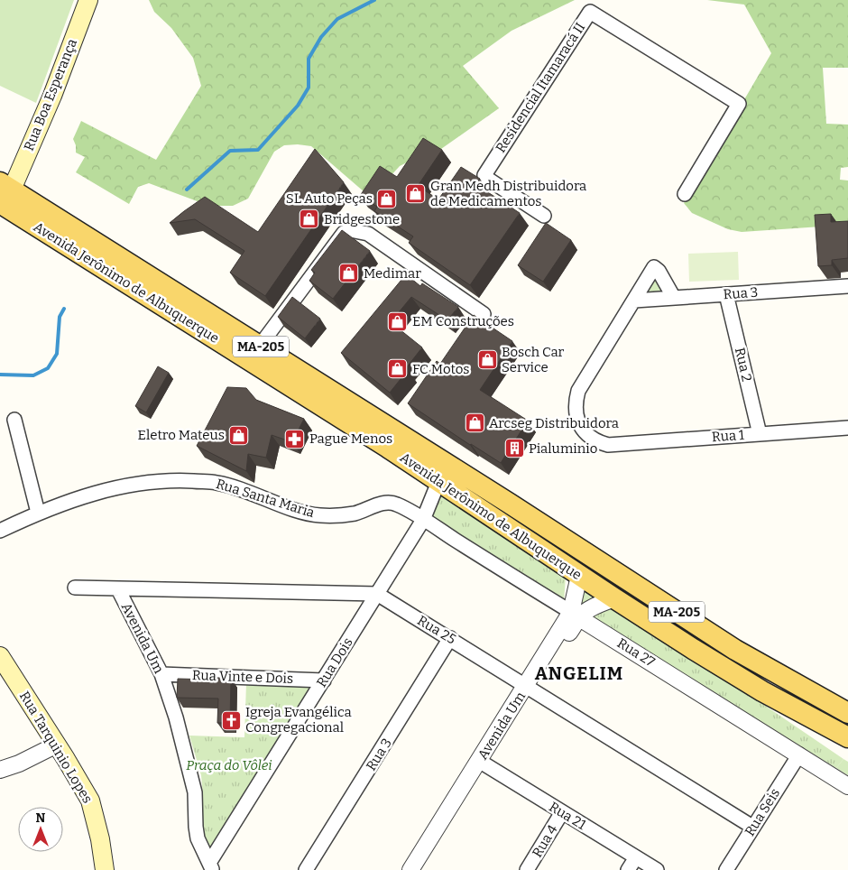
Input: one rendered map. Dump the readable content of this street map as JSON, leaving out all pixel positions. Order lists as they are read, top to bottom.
{
  "streets": {
    "main road": [
      "Rua Boa Esperança",
      "Avenida Jerônimo de Albuquerque",
      "MA-205",
      "Rua Tarquinio Lopes"
    ],
    "street": [
      "Residencial Itamaracá II",
      "Rua 3",
      "Rua 2",
      "Rua 1",
      "Rua Santa Maria",
      "Rua 25",
      "Avenida Um",
      "Rua 27",
      "Rua Dois",
      "Rua Vinte e Dois",
      "Rua Seis",
      "Rua 21",
      "Rua 4"
    ]
  },
  "crossings": [
    ["Rua Boa Esperança", "Avenida Jerônimo de Albuquerque"],
    ["Avenida Jerônimo de Albuquerque", "Avenida Um"],
    ["Avenida Jerônimo de Albuquerque", "Rua Dois"],
    ["Rua 3", "Rua 2"],
    ["Rua 3", "Rua 1"],
    ["Rua 3", "Rua 25"],
    ["Rua 2", "Rua 1"],
    ["Rua Santa Maria", "Rua 27"],
    ["Rua Santa Maria", "Rua Dois"],
    ["Rua 25", "Avenida Um"],
    ["Rua 25", "Rua Dois"],
    ["Rua 25", "Rua Seis"],
    ["Avenida Um", "Rua 27"],
    ["Avenida Um", "Rua Dois"],
    ["Avenida Um", "Rua Vinte e Dois"],
    ["Avenida Um", "Rua 21"],
    ["Rua 27", "Rua Dois"],
    ["Rua 27", "Rua Seis"],
    ["Rua Dois", "Rua Vinte e Dois"],
    ["Rua 21", "Rua 4"]
  ],
  "districts": ["ANGELIM"],
  "parks": ["Praça do Vôlei"],
  "places": {
    "shop": [
      "Gran Medh Distribuidora de Medicamentos",
      "SL Auto Peças",
      "Bridgestone",
      "Medimar",
      "EM Construções",
      "Bosch Car Service",
      "FC Motos",
      "Arcseg Distribuidora",
      "Eletro Mateus"
    ],
    "pharmacy": ["Pague Menos"],
    "building": ["Pialuminio"],
    "church": ["Igreja Evangélica Congregacional"]
  },
  "north": "top"
}
